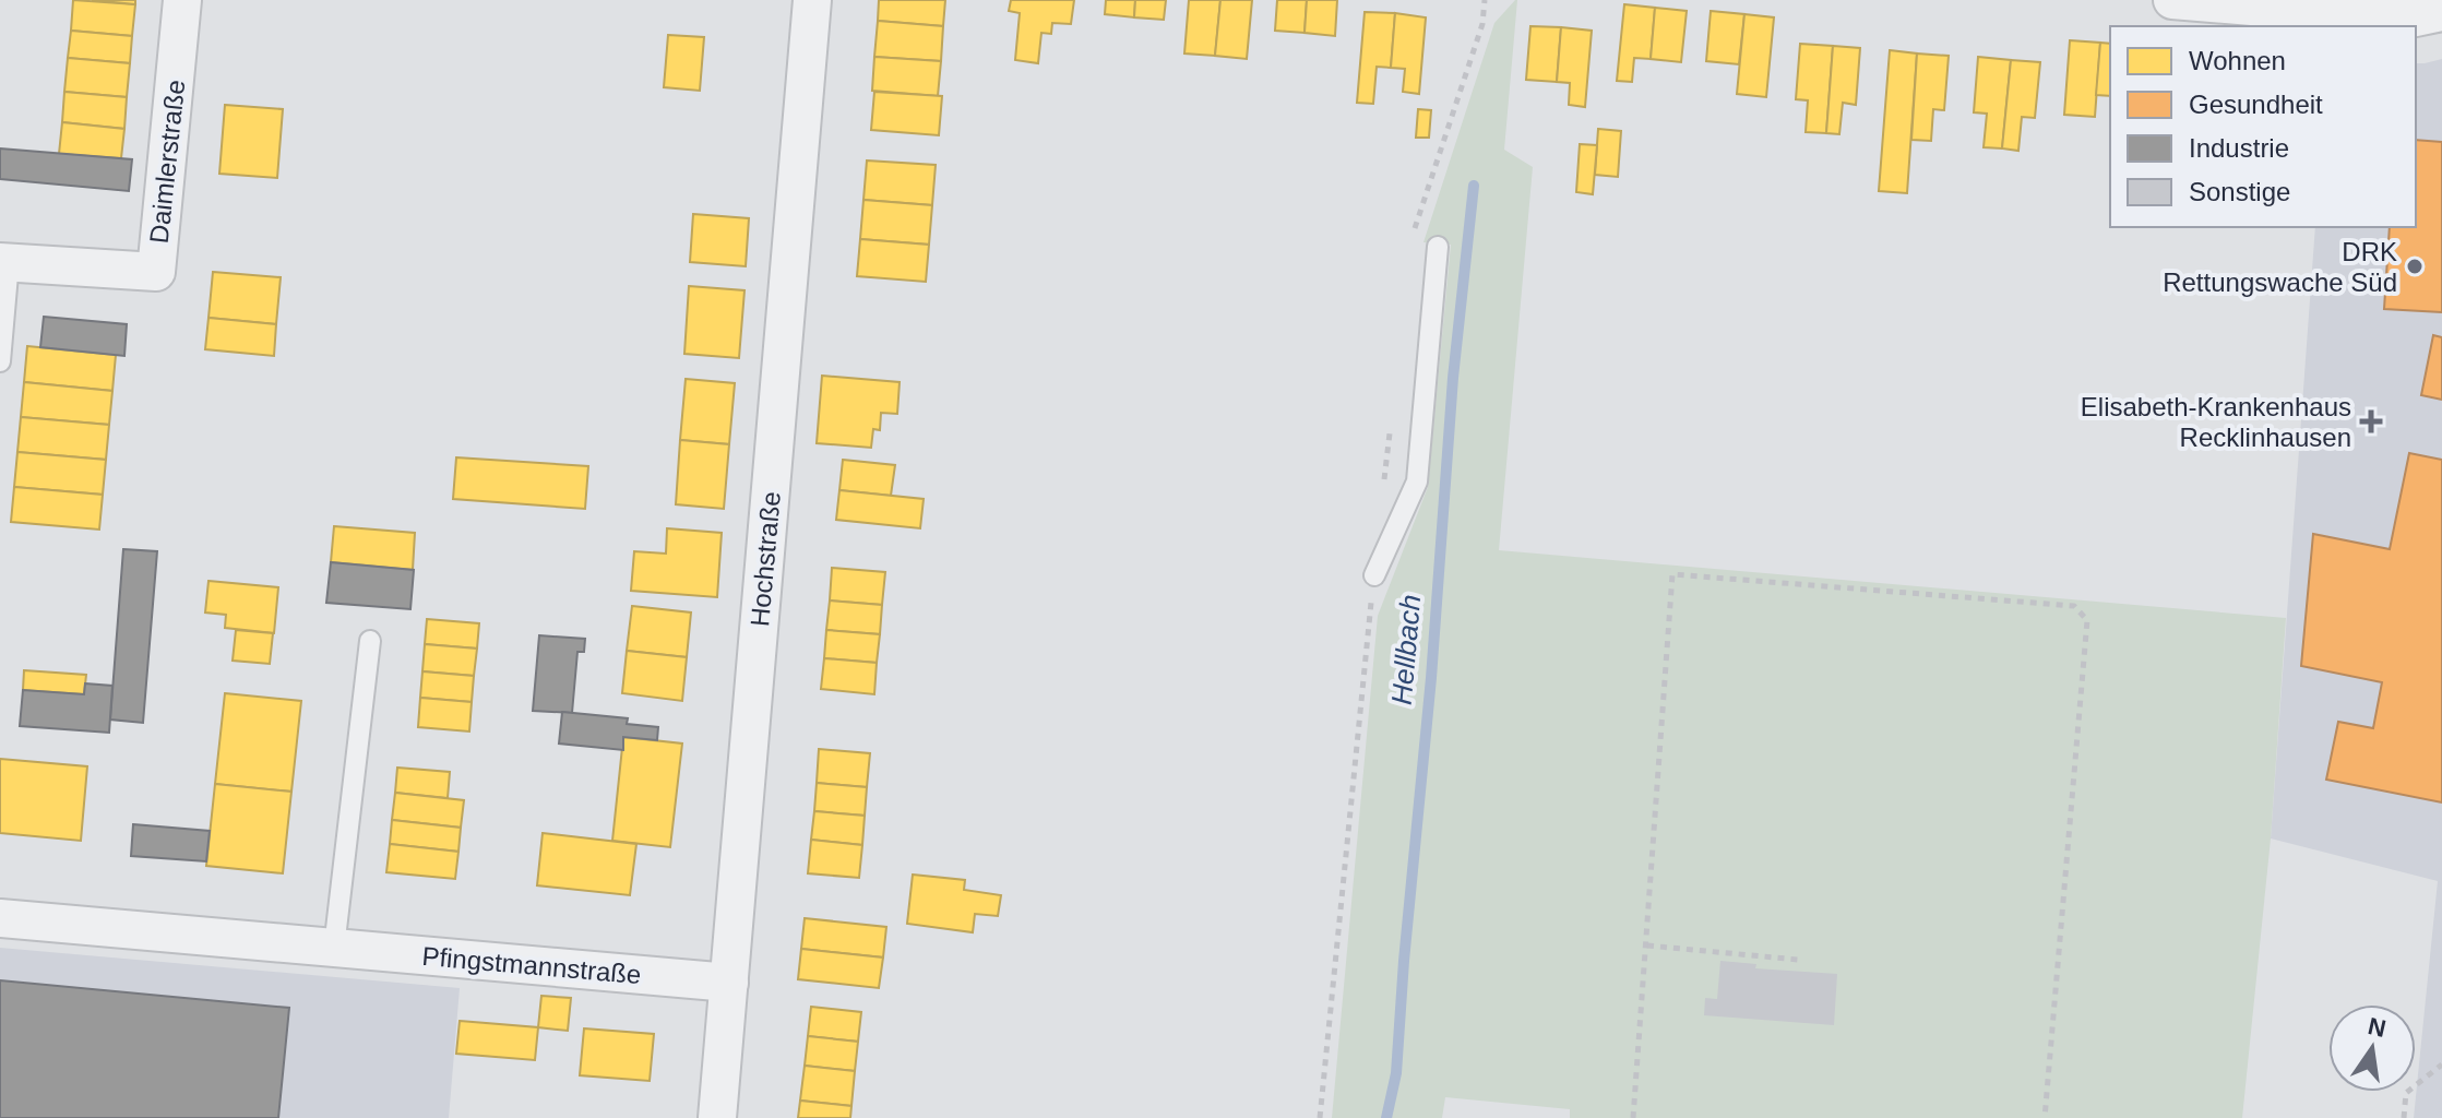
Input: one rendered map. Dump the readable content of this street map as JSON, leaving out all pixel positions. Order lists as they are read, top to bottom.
{
  "streets": {
    "street": ["Daimlerstraße", "Hochstraße", "Pfingstmannstraße"]
  },
  "crossings": [
    ["Hochstraße", "Pfingstmannstraße"]
  ],
  "water": ["Hellbach"],
  "places": {
    "other": ["DRK Rettungswache Süd"],
    "health": ["Elisabeth-Krankenhaus Recklinhausen"]
  },
  "legend": [
    "Wohnen",
    "Gesundheit",
    "Industrie",
    "Sonstige"
  ],
  "north": "top"
}
